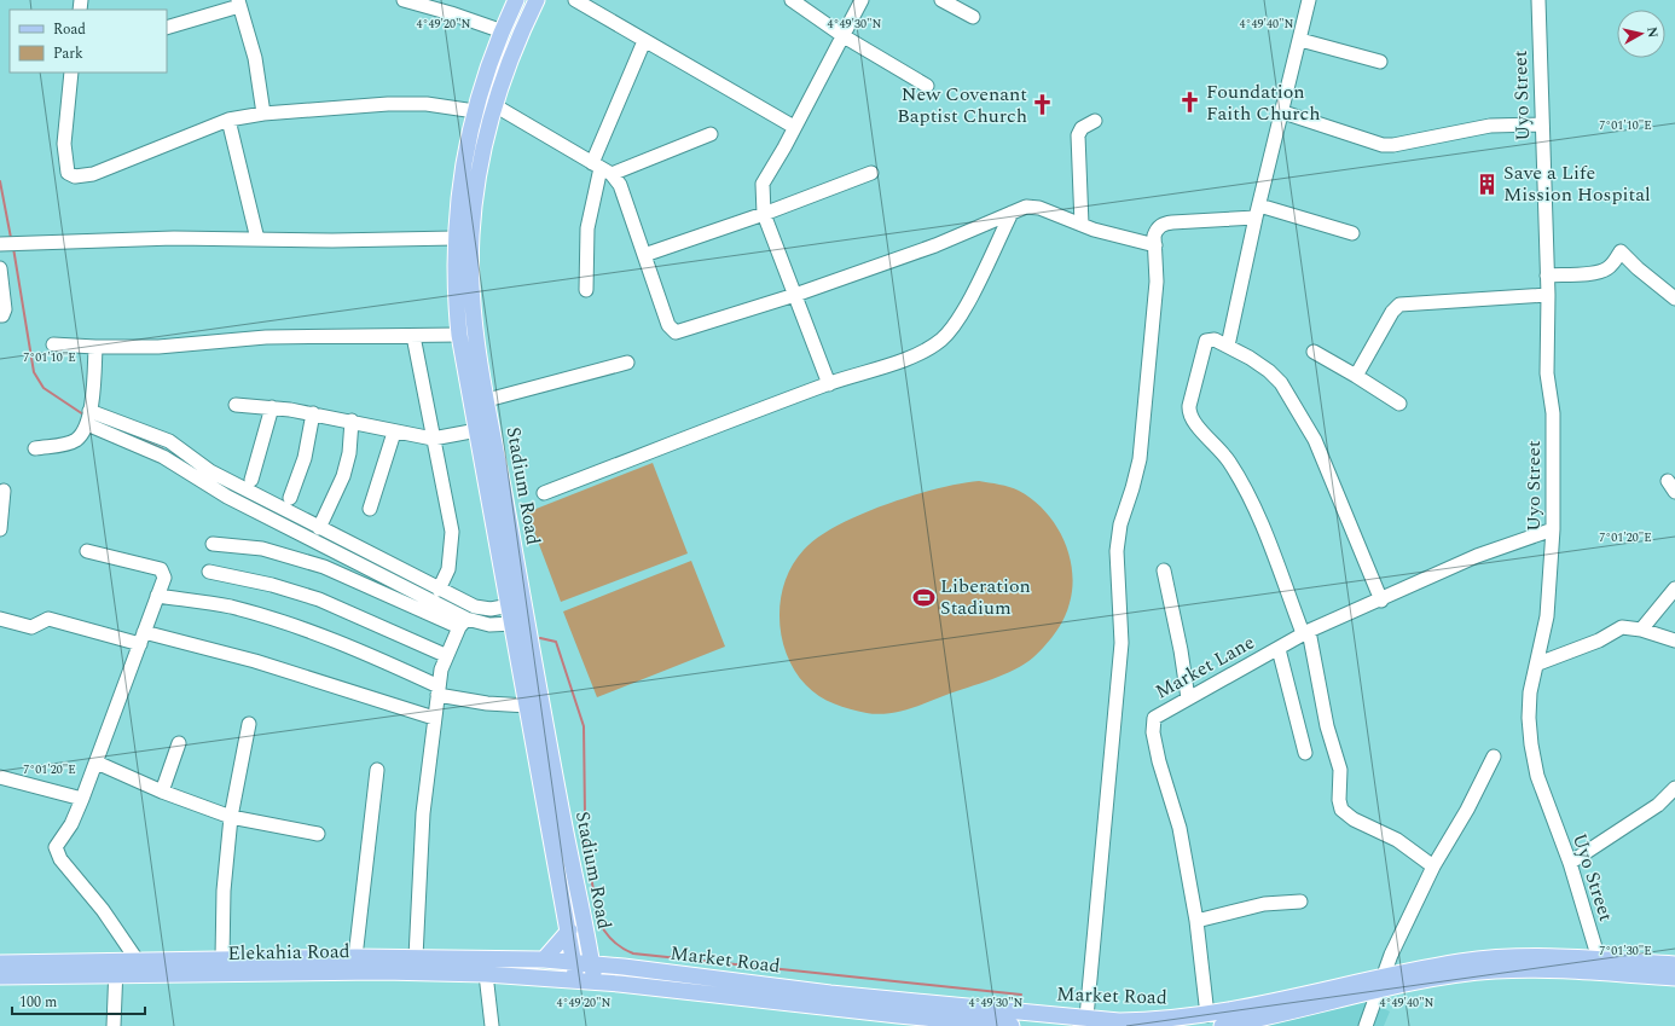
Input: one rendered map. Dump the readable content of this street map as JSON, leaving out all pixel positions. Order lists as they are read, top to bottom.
{
  "streets": {
    "main road": ["Stadium Road", "Elekahia Road", "Market Road"],
    "street": ["Uyo Street", "Market Lane"]
  },
  "crossings": [
    ["Uyo Street", "Market Lane"],
    ["Uyo Street", "Market Road"],
    ["Stadium Road", "Elekahia Road"],
    ["Stadium Road", "Market Road"],
    ["Market Lane", "Market Road"],
    ["Elekahia Road", "Market Road"]
  ],
  "places": {
    "church": ["Foundation Faith Church", "New Covenant Baptist Church"],
    "building": ["Save a Life Mission Hospital"],
    "sports": ["Liberation Stadium"]
  },
  "legend": ["Road", "Park"],
  "scale_bar": "100 m",
  "north": "right",
  "coordinates": [
    "4°49'20\"N",
    "4°49'30\"N",
    "4°49'40\"N",
    "7°01'10\"E",
    "7°01'20\"E",
    "7°01'30\"E"
  ]
}
